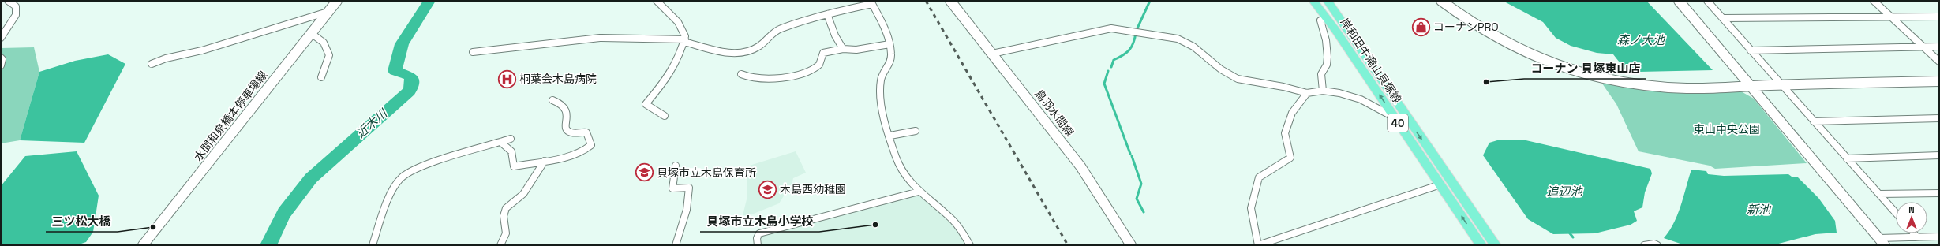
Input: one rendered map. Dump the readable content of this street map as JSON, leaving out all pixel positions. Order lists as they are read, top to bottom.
{
  "streets": {
    "main road": ["岸和田牛滝山貝塚線", "40"],
    "street": ["鳥羽水間線", "水間和泉橋本停車場線"]
  },
  "water": [
    "森ノ大池",
    "近木川",
    "追辺池",
    "新池"
  ],
  "parks": ["東山中央公園"],
  "places": {
    "shop": ["コーナンPRO"],
    "hospital": ["桐葉会木島病院"],
    "other": ["コーナン 貝塚東山店", "貝塚市立木島小学校", "三ツ松大橋"],
    "school or university": ["貝塚市立木島保育所", "木島西幼稚園"]
  },
  "north": "top"
}
